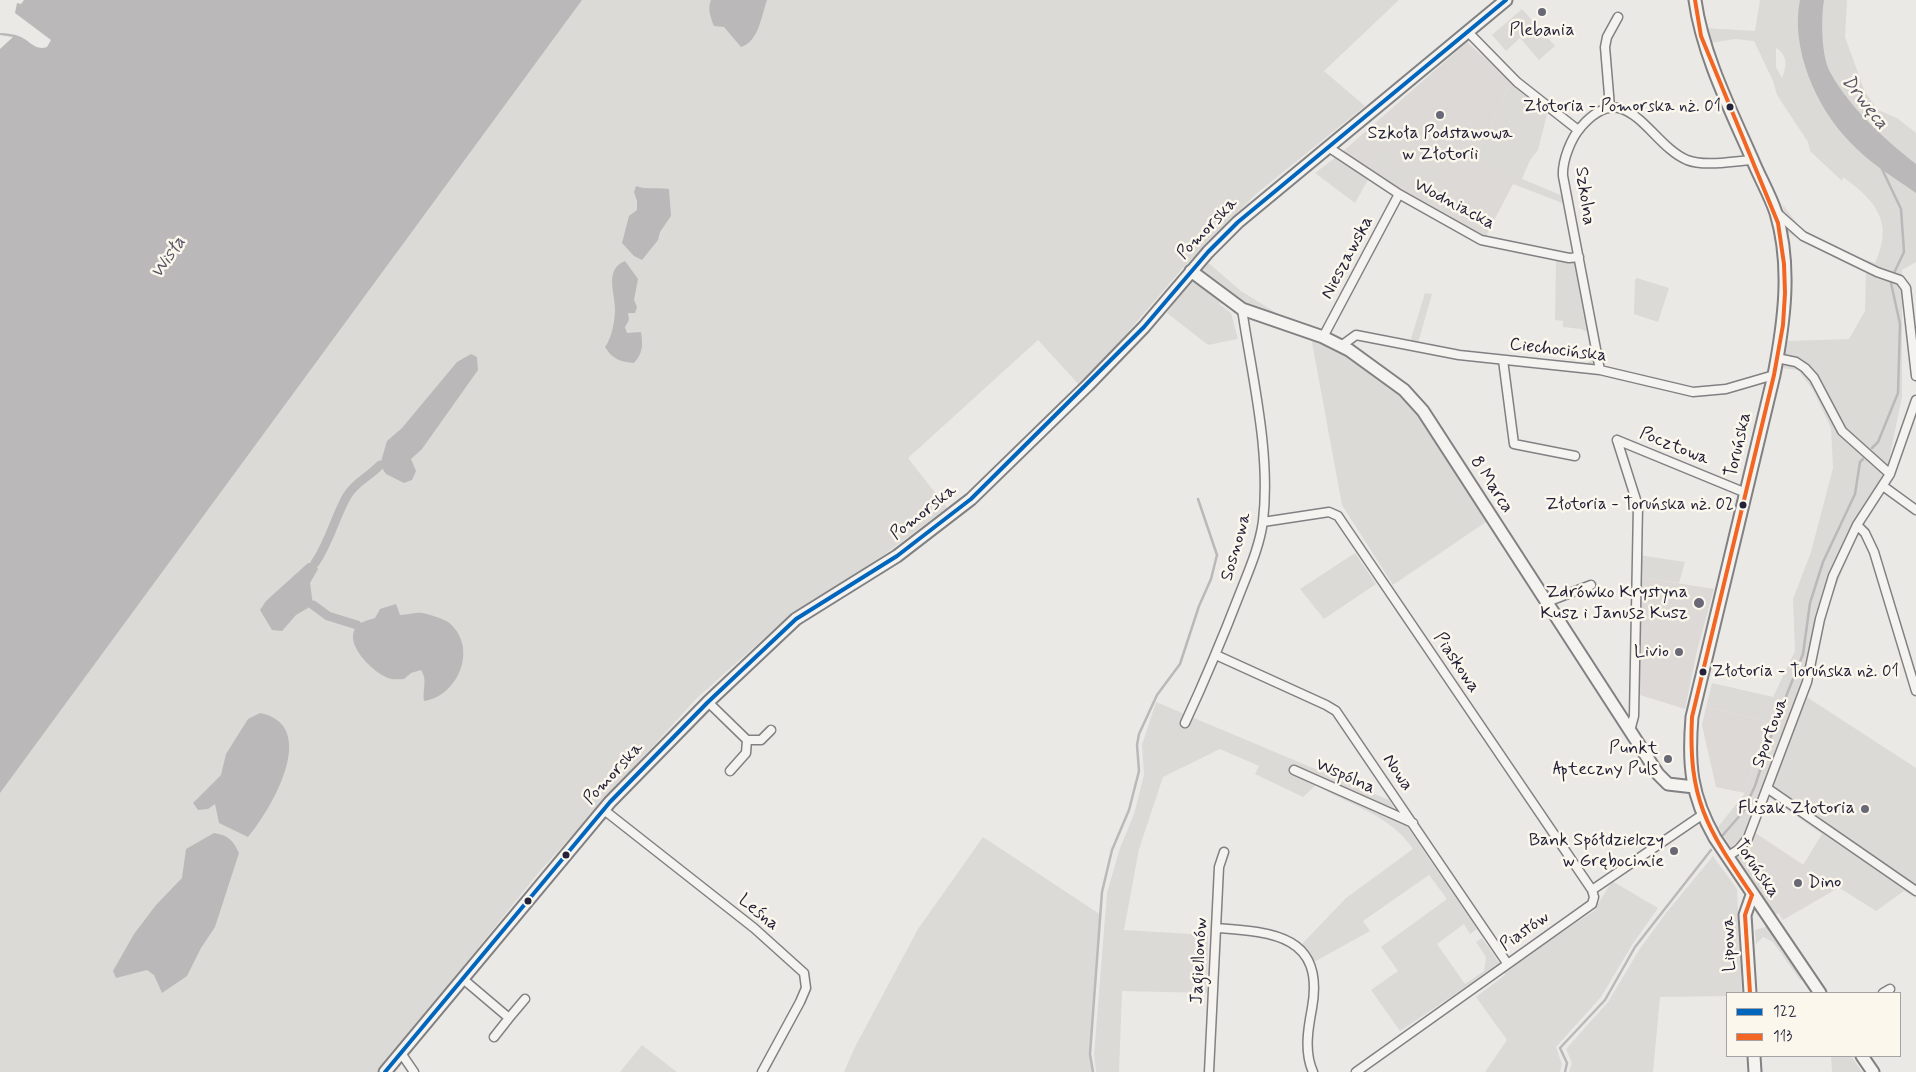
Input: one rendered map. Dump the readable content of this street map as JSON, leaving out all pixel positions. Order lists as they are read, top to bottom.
{
  "streets": {
    "main road": [
      "Pomorska",
      "Toruńska",
      "8 Marca",
      "Lipowa"
    ],
    "street": [
      "Szkolna",
      "Wodniacka",
      "Nieszawska",
      "Ciechocińska",
      "Pocztowa",
      "Sosnowa",
      "Piaskowa",
      "Sportowa",
      "Nowa",
      "Wspólna",
      "Leśna",
      "Piastów",
      "Jagiellonów"
    ]
  },
  "crossings": [
    ["Szkolna", "Wodniacka"],
    ["Szkolna", "Ciechocińska"],
    ["Wodniacka", "Pomorska"],
    ["Wodniacka", "Nieszawska"],
    ["Pomorska", "8 Marca"],
    ["Pomorska", "Leśna"],
    ["Nieszawska", "8 Marca"],
    ["Ciechocińska", "Toruńska"],
    ["Ciechocińska", "8 Marca"],
    ["Toruńska", "Pocztowa"],
    ["Toruńska", "8 Marca"],
    ["Toruńska", "Sportowa"],
    ["Toruńska", "Lipowa"],
    ["Pocztowa", "8 Marca"],
    ["8 Marca", "Sosnowa"],
    ["Sosnowa", "Piaskowa"],
    ["Sosnowa", "Nowa"],
    ["Piaskowa", "Piastów"],
    ["Nowa", "Wspólna"],
    ["Nowa", "Piastów"]
  ],
  "water": ["Drwęca", "Wisła"],
  "places": [
    "Plebania",
    "Złotoria - Pomorska nż. 01",
    "Szkoła Podstawowa w Złotorii",
    "Złotoria - Toruńska nż. 02",
    "Zdrówko Krystyna Kusz i Janusz Kusz",
    "Livio",
    "Złotoria - Toruńska nż. 01",
    "Punkt Apteczny Puls",
    "Flisak Złotoria",
    "Bank Spółdzielczy w Grębocinie",
    "Dino"
  ],
  "lines": ["transit line 122", "transit line 113"],
  "legend": ["122", "113"]
}
